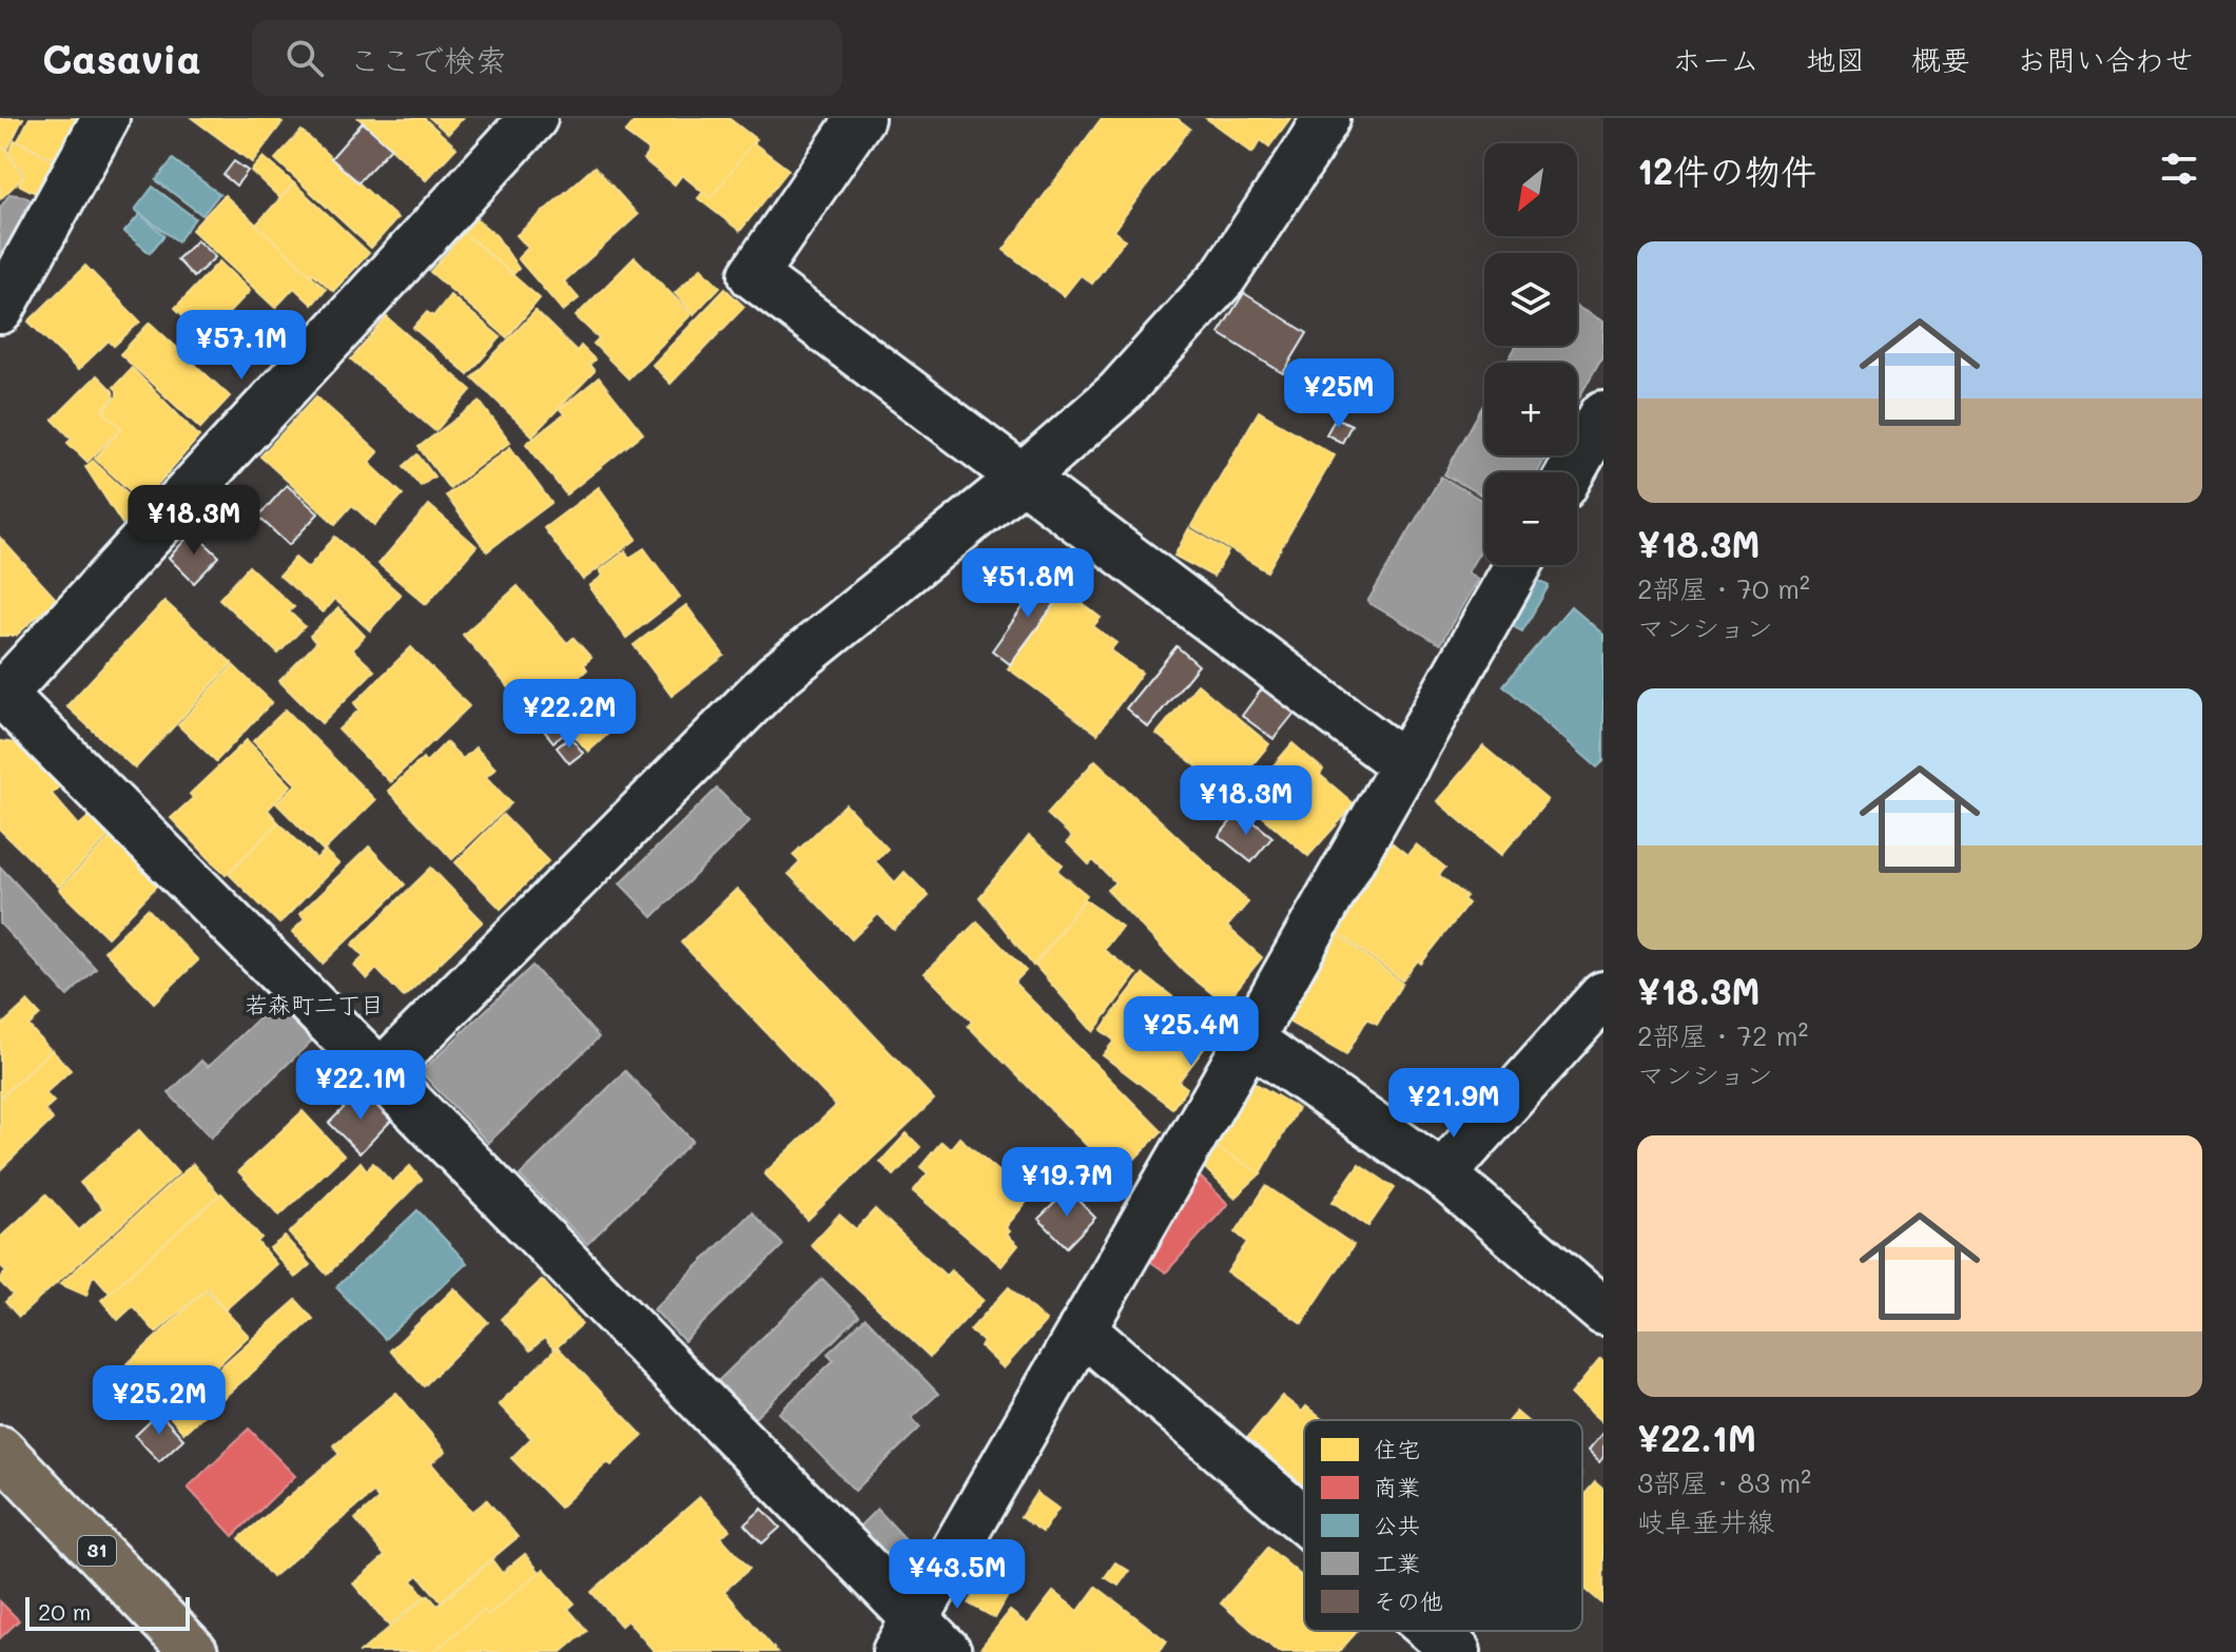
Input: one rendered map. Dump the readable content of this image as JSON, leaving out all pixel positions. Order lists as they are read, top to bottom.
{
  "streets": {
    "main road": ["31"]
  },
  "districts": ["若森町二丁目"],
  "legend": [
    "住宅",
    "商業",
    "公共",
    "工業",
    "その他"
  ],
  "scale_bar": "20 m",
  "north": "bottom left",
  "page": {
    "header": "Casavia",
    "search": "ここで検索",
    "nav": [
      "ホーム",
      "地図",
      "概要",
      "お問い合わせ"
    ],
    "heading": "12件の物件",
    "map_buttons": ["+", "−"],
    "list": [
      {
        "name": "¥18.3M",
        "note": "2部屋 · 70 m² · マンション"
      },
      {
        "name": "¥18.3M",
        "note": "2部屋 · 72 m² · マンション"
      },
      {
        "name": "¥22.1M",
        "note": "3部屋 · 83 m² · 岐阜垂井線"
      }
    ],
    "price": [
      "¥57.1M",
      "¥25M",
      "¥18.3M",
      "¥51.8M",
      "¥22.2M",
      "¥18.3M",
      "¥25.4M",
      "¥22.1M",
      "¥21.9M",
      "¥19.7M",
      "¥25.2M",
      "¥43.5M"
    ],
    "scale": "20 m"
  }
}
